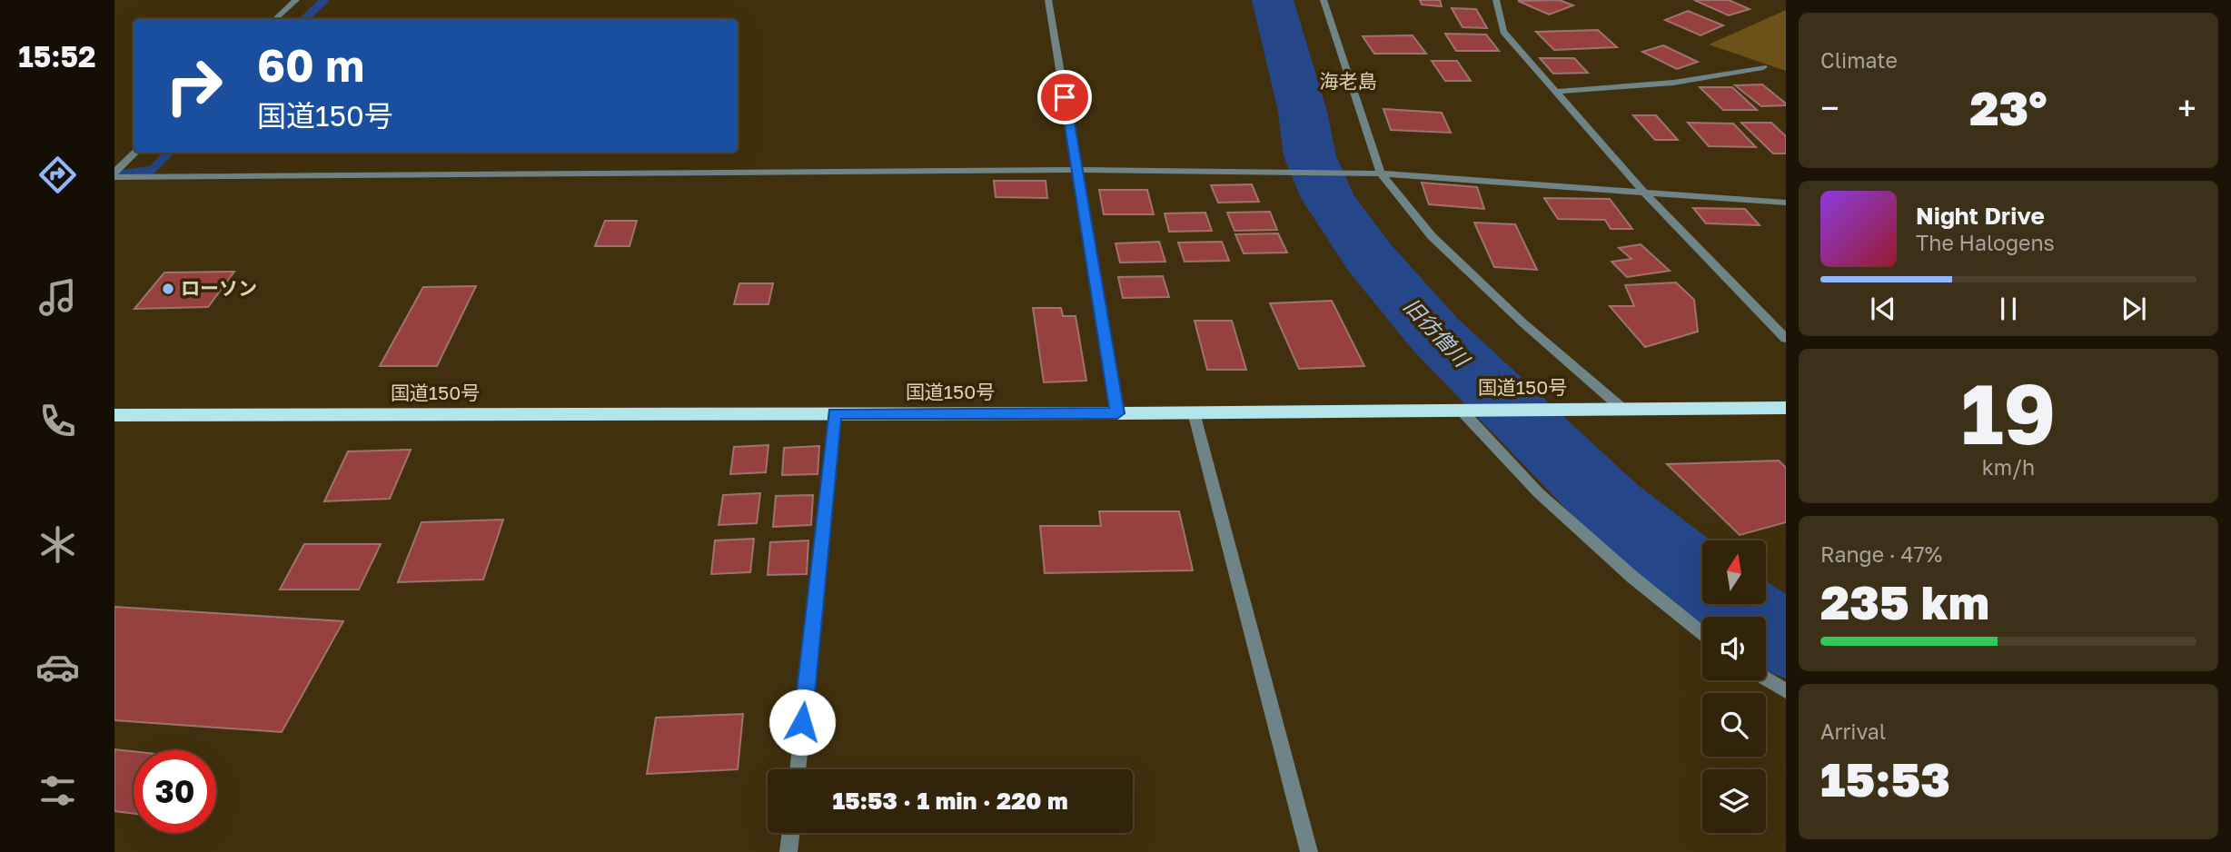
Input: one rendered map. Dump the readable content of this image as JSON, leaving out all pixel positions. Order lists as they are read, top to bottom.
{
  "streets": {
    "highway": ["国道150号"]
  },
  "districts": ["海老島"],
  "water": ["旧彷僧川"],
  "places": ["ローソン"],
  "north": "top",
  "page": {
    "tabs": "15:52",
    "tile": [
      "Climate",
      ["19", "km/h"],
      ["Range · 47%", "235 km"],
      ["Arrival", "15:53"]
    ],
    "turn": ["60 m", "国道150号"],
    "heat": ["−", "23°", "+"],
    "song": ["Night Drive", "The Halogens"],
    "limit": "30",
    "trip": "15:53 · 1 min · 220 m"
  }
}
